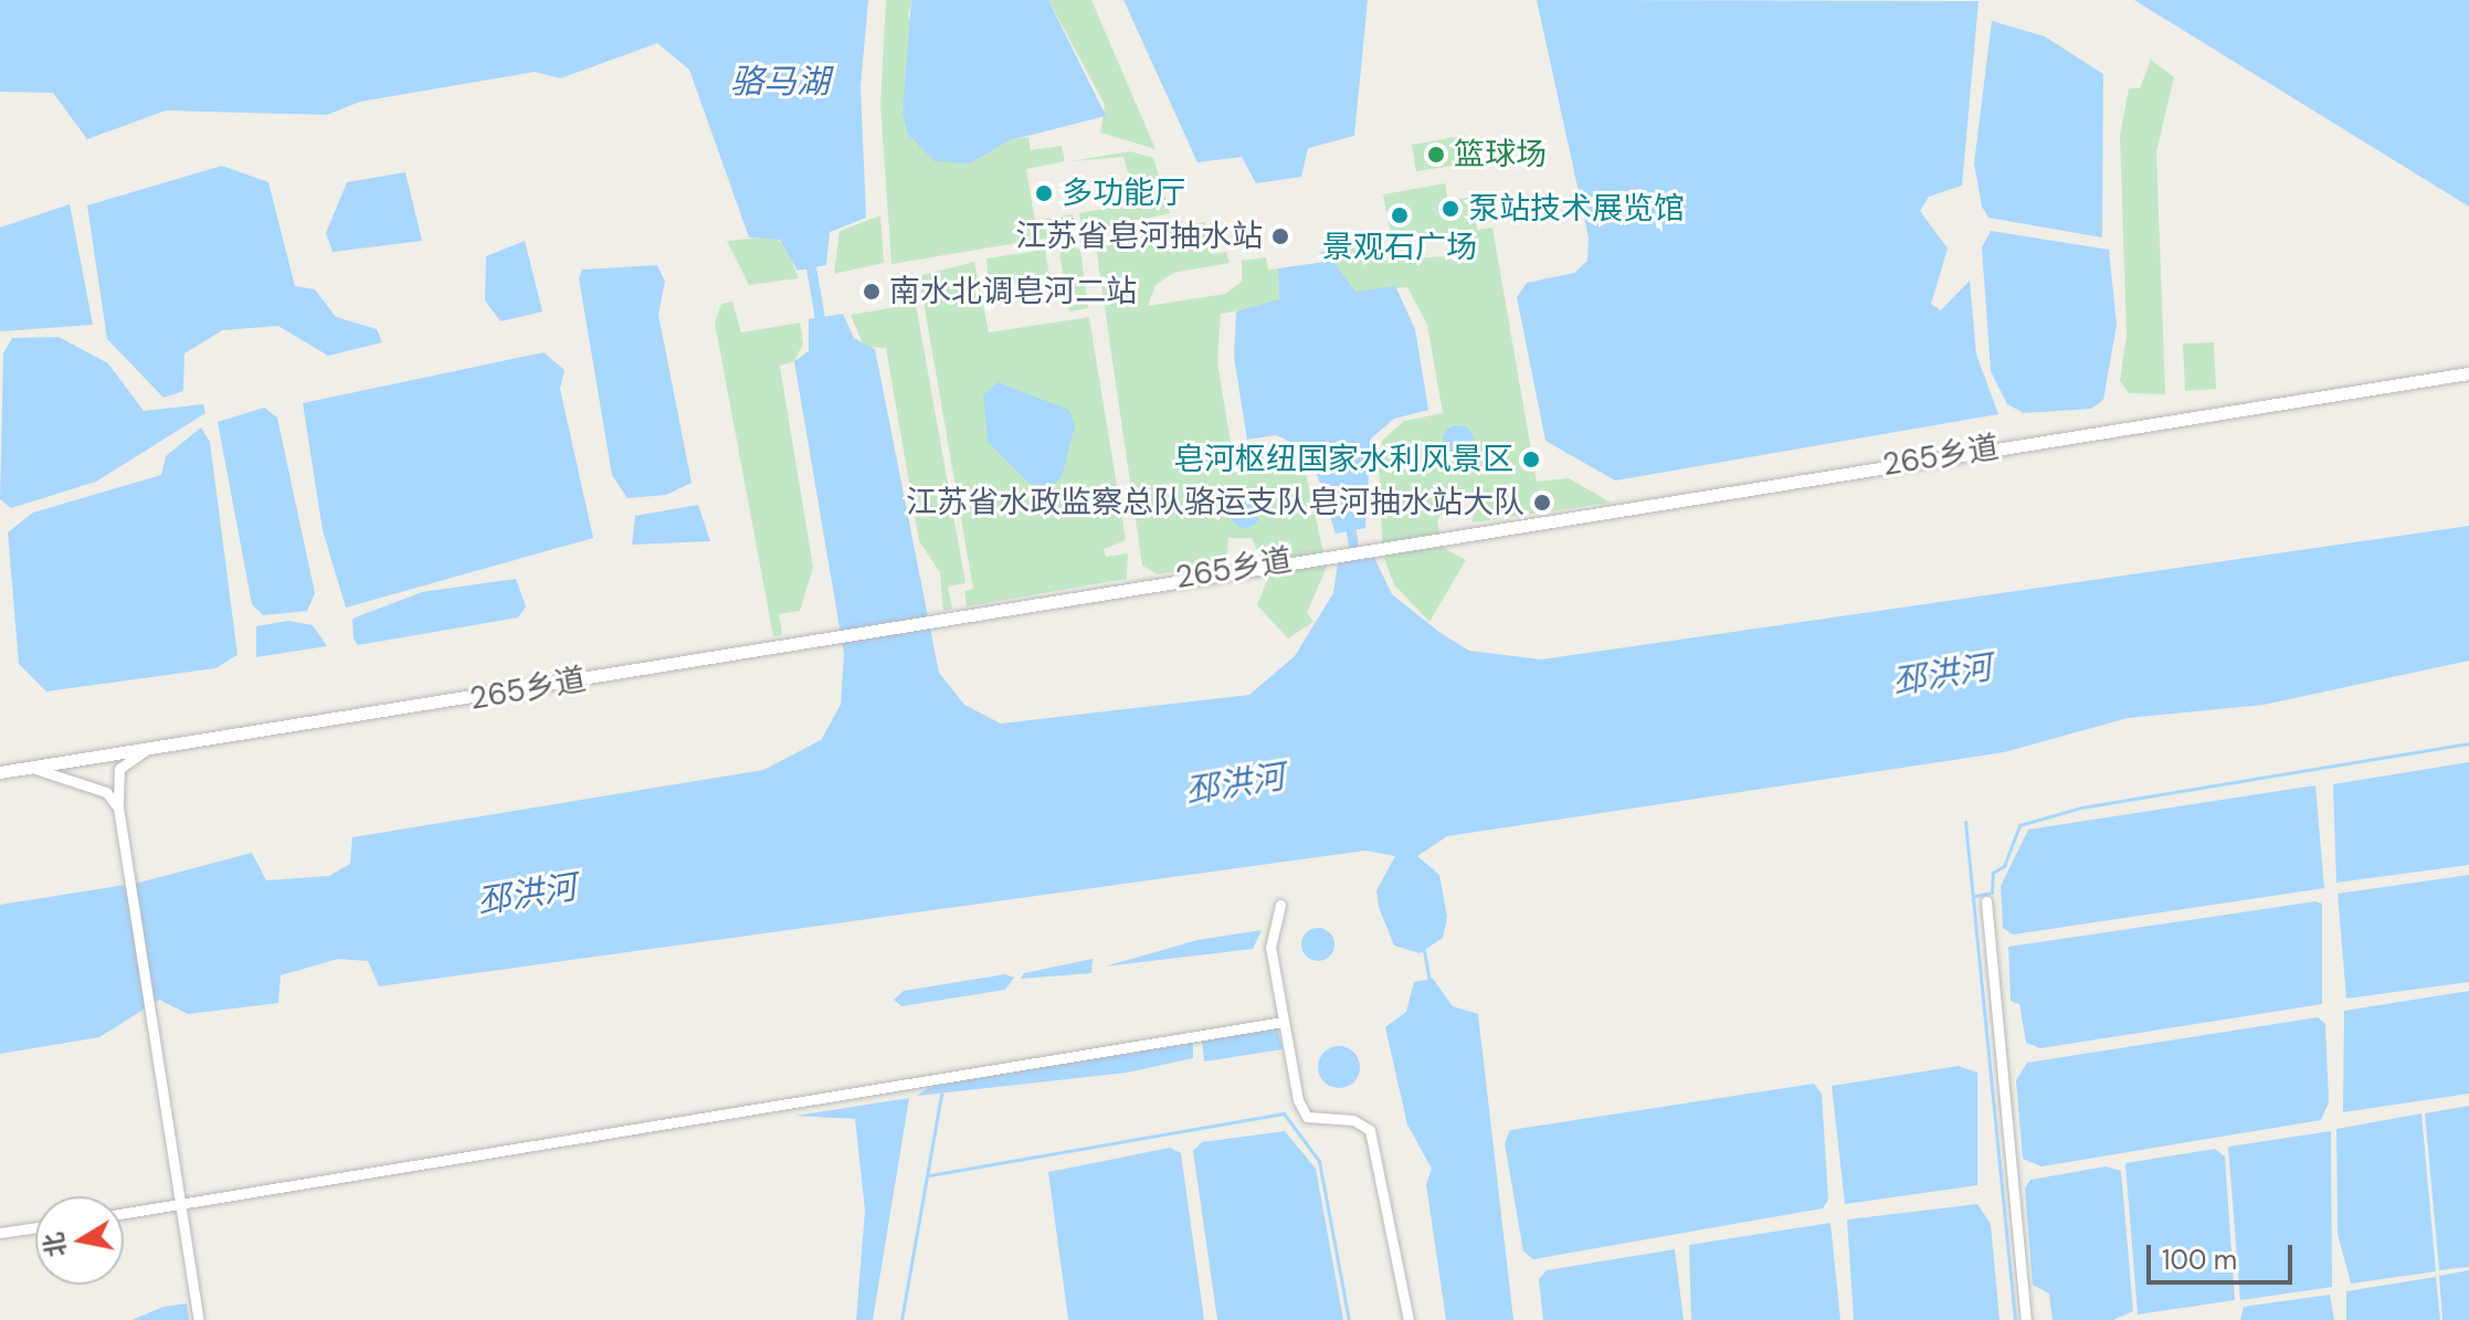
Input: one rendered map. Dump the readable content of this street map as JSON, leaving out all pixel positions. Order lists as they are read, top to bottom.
{
  "streets": {
    "street": ["265乡道"]
  },
  "water": ["骆马湖", "邳洪河"],
  "places": [
    "篮球场",
    "多功能厅",
    "泵站技术展览馆",
    "景观石广场",
    "江苏省皂河抽水站",
    "南水北调皂河二站",
    "皂河枢纽国家水利风景区",
    "江苏省水政监察总队骆运支队皂河抽水站大队"
  ],
  "scale_bar": "100 m",
  "north": "left"
}
